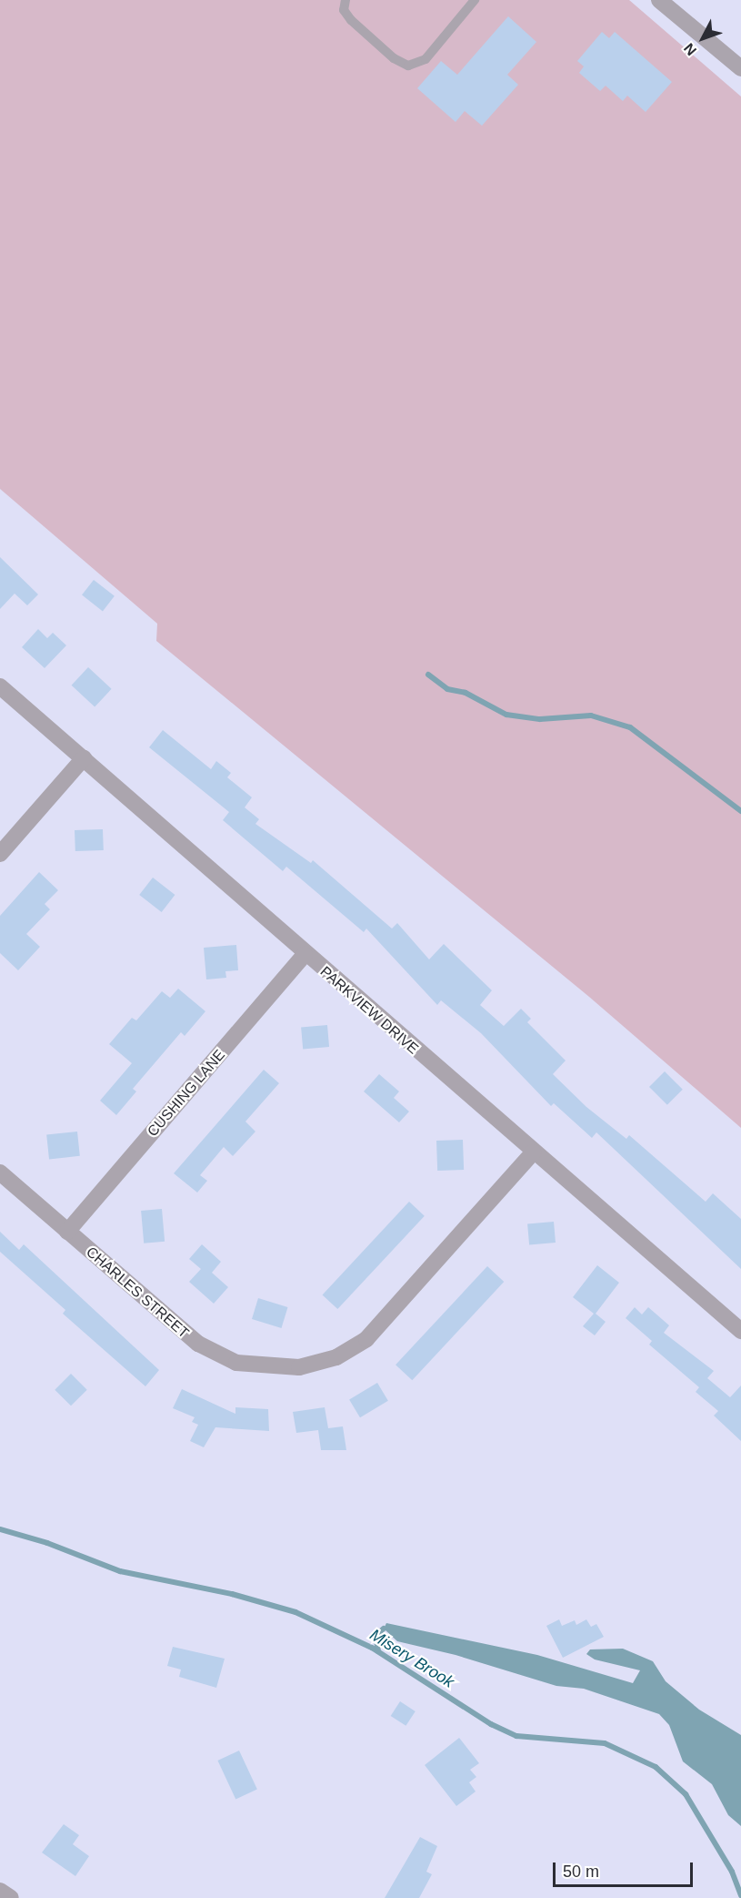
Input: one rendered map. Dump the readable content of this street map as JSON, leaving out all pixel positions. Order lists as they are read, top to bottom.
{
  "streets": {
    "street": ["PARKVIEW DRIVE", "CUSHING LANE", "CHARLES STREET"]
  },
  "crossings": [
    ["PARKVIEW DRIVE", "CUSHING LANE"],
    ["PARKVIEW DRIVE", "CHARLES STREET"],
    ["CUSHING LANE", "CHARLES STREET"]
  ],
  "water": ["Misery Brook"],
  "scale_bar": "50 m",
  "north": "bottom left"
}
